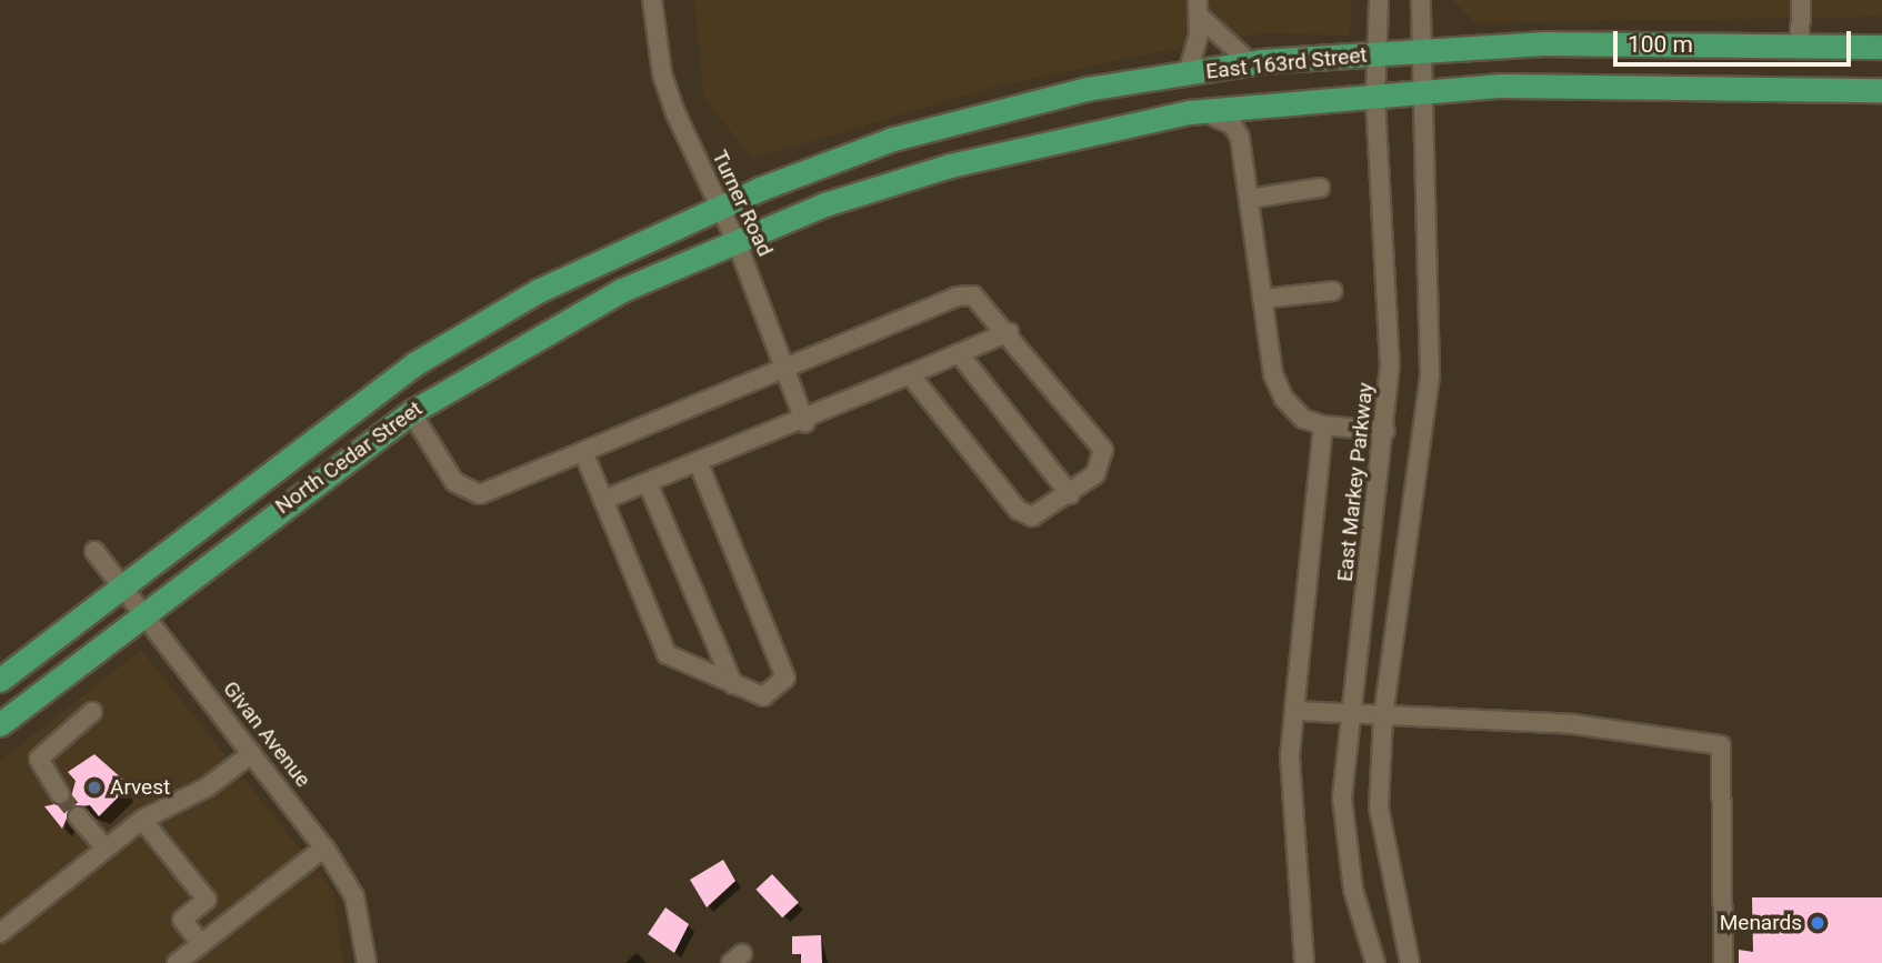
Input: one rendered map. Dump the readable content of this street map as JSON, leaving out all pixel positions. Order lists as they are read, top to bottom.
{
  "streets": {
    "main road": ["East 163rd Street", "North Cedar Street"],
    "street": ["Turner Road", "East Markey Parkway", "Givan Avenue"]
  },
  "crossings": [
    ["East 163rd Street", "Turner Road"],
    ["East 163rd Street", "North Cedar Street"],
    ["East 163rd Street", "East Markey Parkway"],
    ["Turner Road", "North Cedar Street"],
    ["North Cedar Street", "Givan Avenue"]
  ],
  "places": ["Arvest", "Menards"],
  "scale_bar": "100 m"
}
